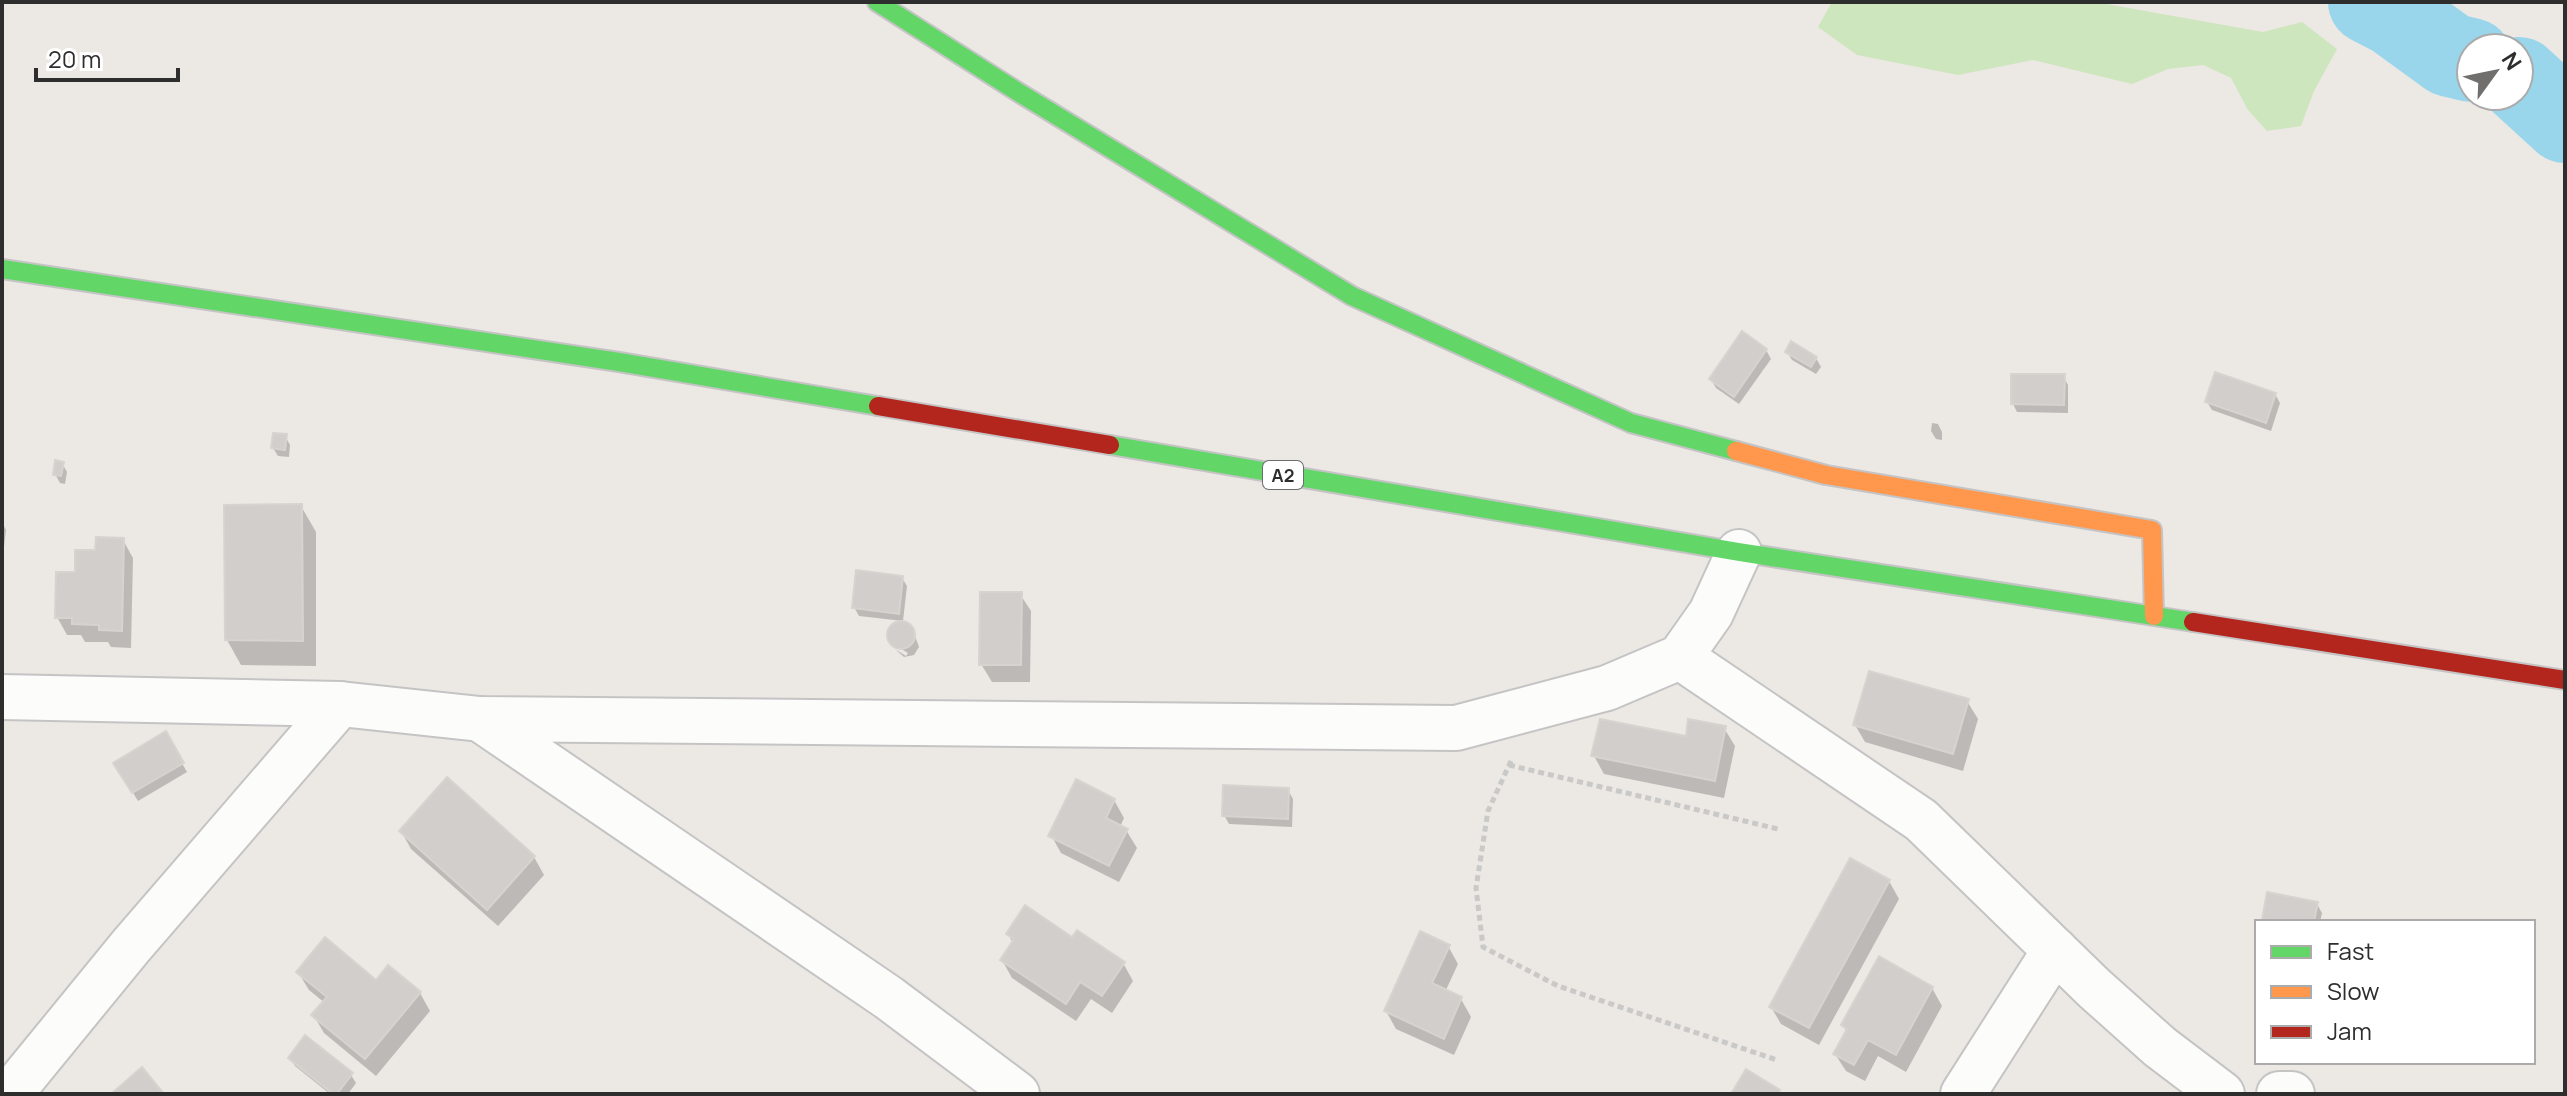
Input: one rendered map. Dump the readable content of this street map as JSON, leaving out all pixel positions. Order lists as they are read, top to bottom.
{
  "streets": {
    "main road": ["A2"]
  },
  "legend": ["Fast", "Slow", "Jam"],
  "scale_bar": "20 m",
  "north": "top right"
}
